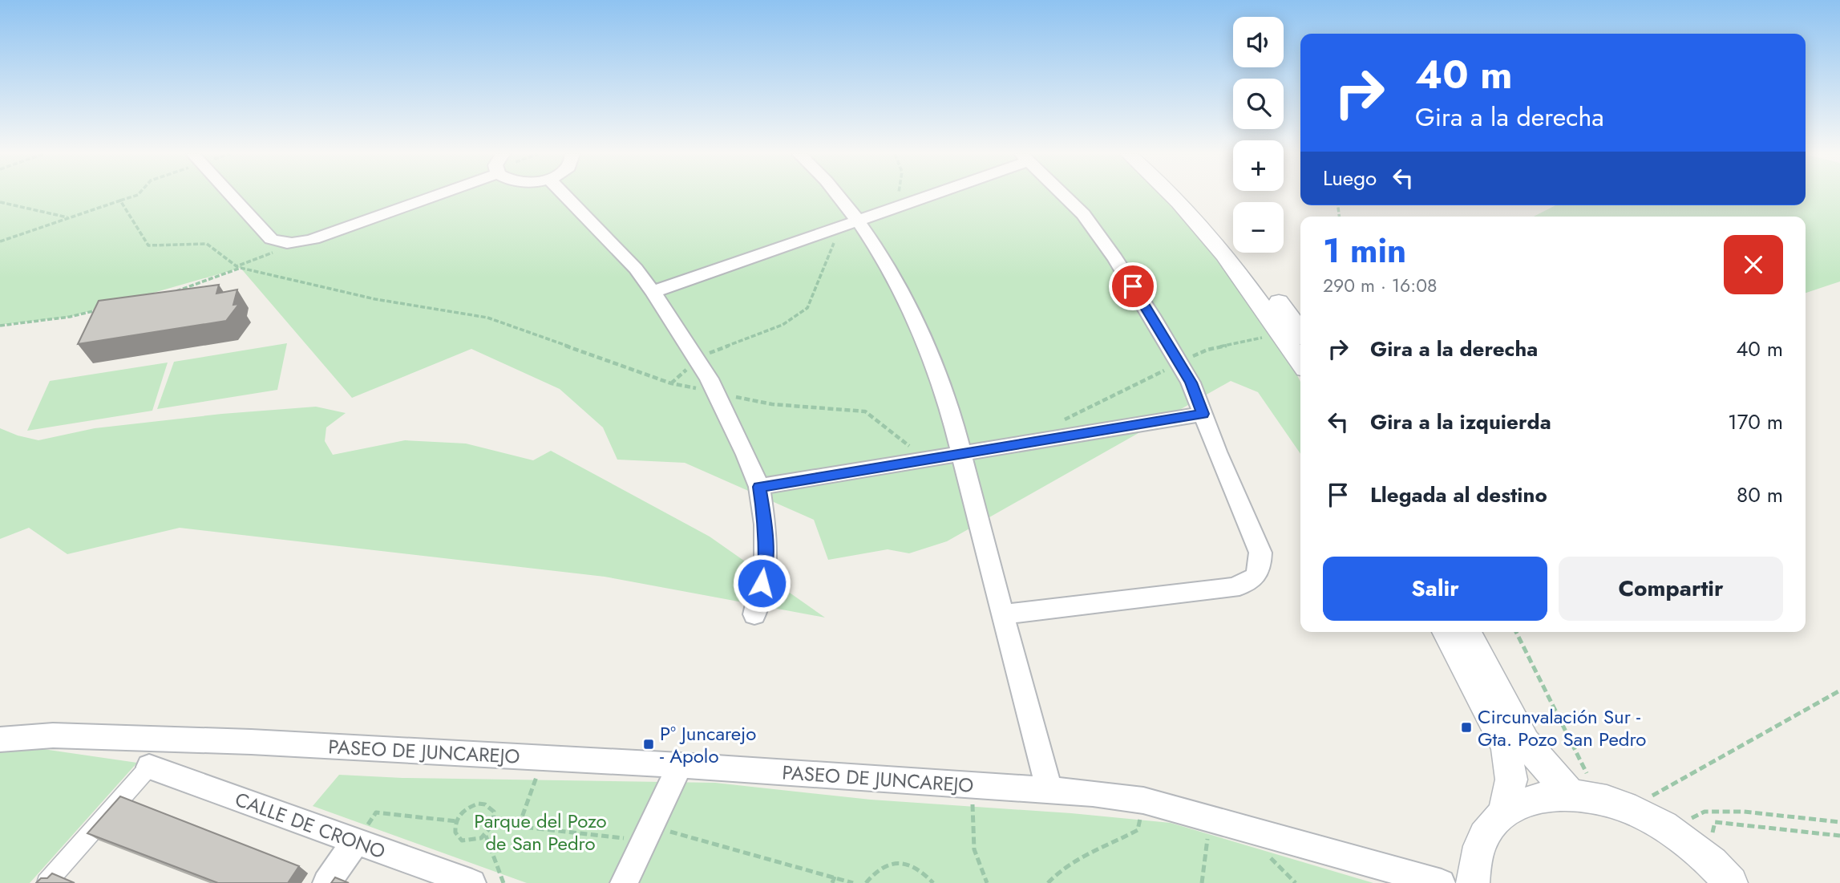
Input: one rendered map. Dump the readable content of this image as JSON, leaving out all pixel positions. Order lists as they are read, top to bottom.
{
  "streets": {
    "street": ["PASEO DE JUNCAREJO", "CALLE DE CRONO"]
  },
  "parks": ["Parque del Pozo de San Pedro"],
  "places": {
    "transit": ["Circunvalación Sur - Gta. Pozo San Pedro", "Pº Juncarejo - Apolo"]
  },
  "page": {
    "map_buttons": ["+", "−"],
    "turn": ["40 m", "Gira a la derecha"],
    "then": "Luego",
    "heading": ["1 min", "290 m · 16:08"],
    "list": [
      {
        "name": "Gira a la derecha",
        "value": "40 m"
      },
      {
        "name": "Gira a la izquierda",
        "value": "170 m"
      },
      {
        "name": "Llegada al destino",
        "value": "80 m"
      }
    ],
    "buttons": ["Salir", "Compartir"]
  }
}
